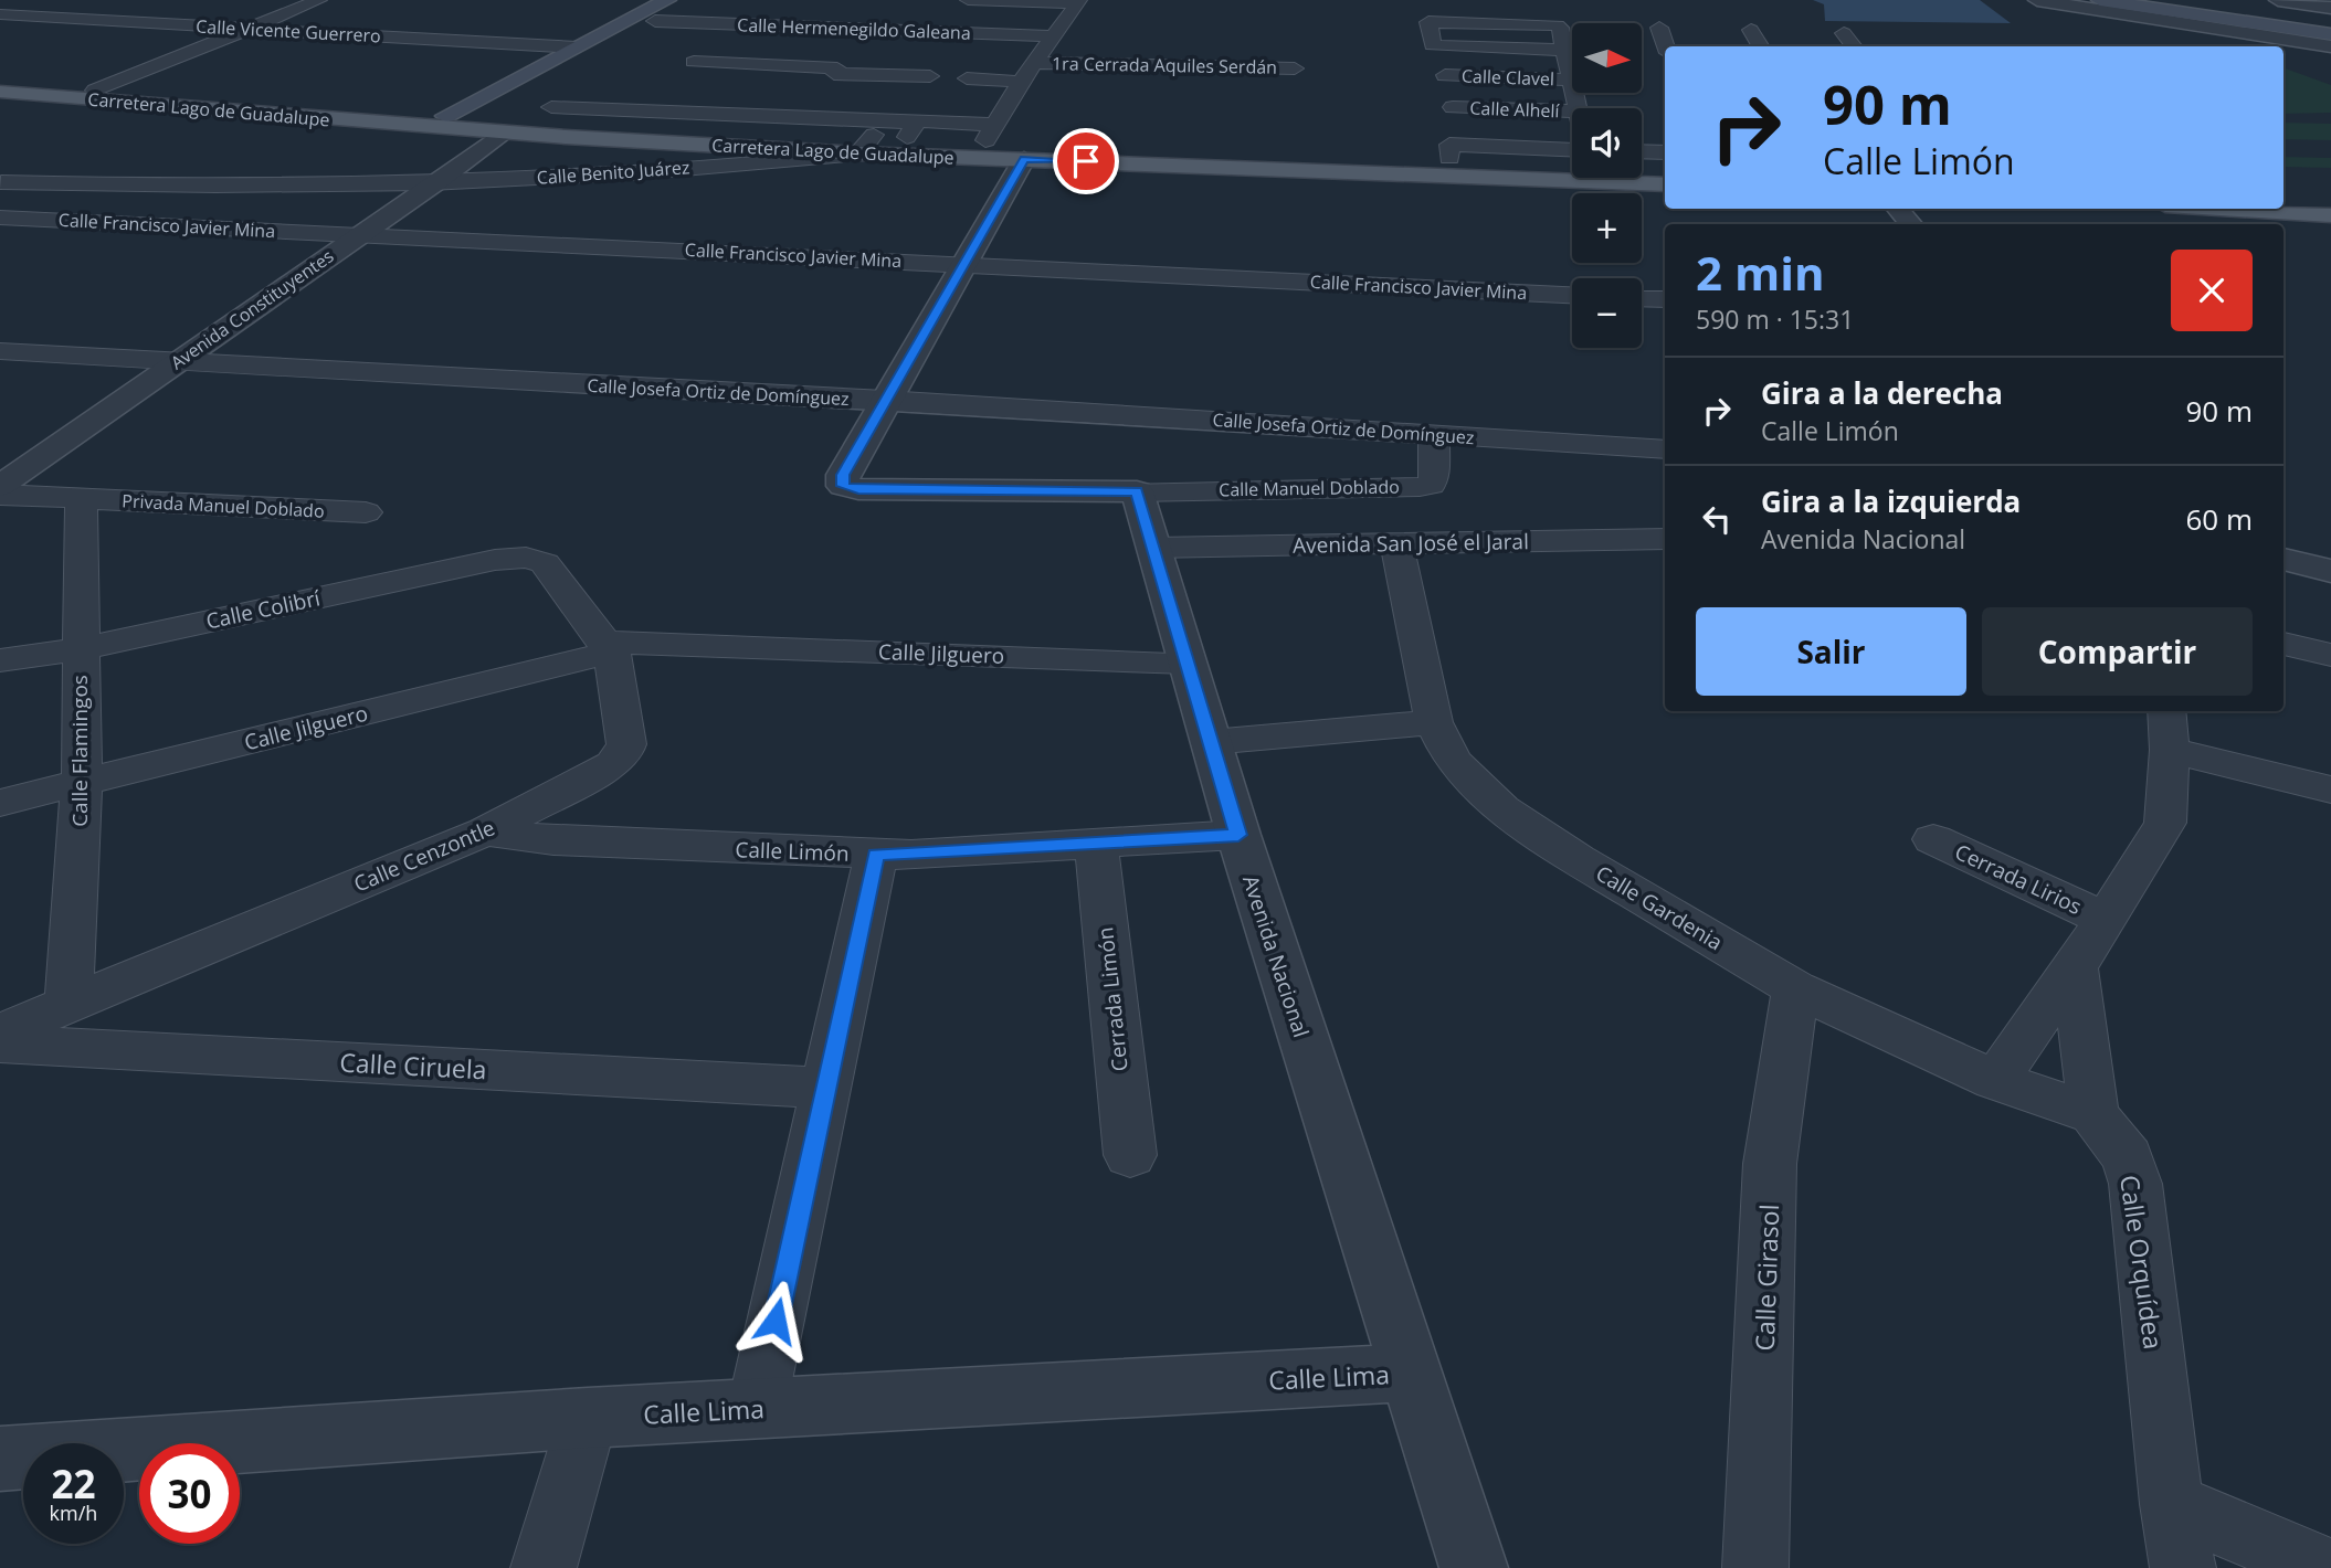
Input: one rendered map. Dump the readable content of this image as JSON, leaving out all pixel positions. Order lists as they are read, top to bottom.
{
  "streets": {
    "main road": ["Carretera Lago de Guadalupe"],
    "street": [
      "Calle Hermenegildo Galeana",
      "Calle Vicente Guerrero",
      "1ra Cerrada Aquiles Serdán",
      "Calle Clavel",
      "Calle Alhelí",
      "Calle Benito Juárez",
      "Calle Francisco Javier Mina",
      "Avenida Constituyentes",
      "Calle Josefa Ortiz de Domínguez",
      "Calle Manuel Doblado",
      "Privada Manuel Doblado",
      "Avenida San José el Jaral",
      "Calle Colibrí",
      "Calle Jilguero",
      "Calle Flamingos",
      "Calle Limón",
      "Calle Cenzontle",
      "Cerrada Lirios",
      "Calle Gardenia",
      "Avenida Nacional",
      "Cerrada Limón",
      "Calle Ciruela",
      "Calle Orquídea",
      "Calle Girasol",
      "Calle Lima"
    ]
  },
  "crossings": [
    ["Carretera Lago de Guadalupe", "Calle Benito Juárez"],
    ["Carretera Lago de Guadalupe", "Avenida Constituyentes"],
    ["Calle Benito Juárez", "Avenida Constituyentes"],
    ["Calle Francisco Javier Mina", "Avenida Constituyentes"],
    ["Avenida Constituyentes", "Calle Josefa Ortiz de Domínguez"],
    ["Calle Josefa Ortiz de Domínguez", "Calle Manuel Doblado"],
    ["Calle Manuel Doblado", "Avenida Nacional"],
    ["Privada Manuel Doblado", "Calle Flamingos"],
    ["Avenida San José el Jaral", "Calle Gardenia"],
    ["Avenida San José el Jaral", "Avenida Nacional"],
    ["Calle Colibrí", "Calle Flamingos"],
    ["Calle Colibrí", "Calle Cenzontle"],
    ["Calle Jilguero", "Calle Flamingos"],
    ["Calle Jilguero", "Calle Cenzontle"],
    ["Calle Jilguero", "Avenida Nacional"],
    ["Calle Flamingos", "Calle Cenzontle"],
    ["Calle Limón", "Calle Cenzontle"],
    ["Calle Limón", "Avenida Nacional"],
    ["Calle Limón", "Cerrada Limón"],
    ["Calle Gardenia", "Calle Orquídea"],
    ["Calle Gardenia", "Calle Girasol"],
    ["Avenida Nacional", "Calle Lima"]
  ],
  "north": "right",
  "page": {
    "map_buttons": ["+", "−"],
    "turn": ["90 m", "Calle Limón"],
    "heading": ["2 min", "590 m · 15:31"],
    "list": [
      {
        "name": "Gira a la derecha",
        "note": "Calle Limón",
        "value": "90 m"
      },
      {
        "name": "Gira a la izquierda",
        "note": "Avenida Nacional",
        "value": "60 m"
      }
    ],
    "buttons": ["Salir", "Compartir"],
    "speed": "22 km/h",
    "limit": "30"
  }
}
